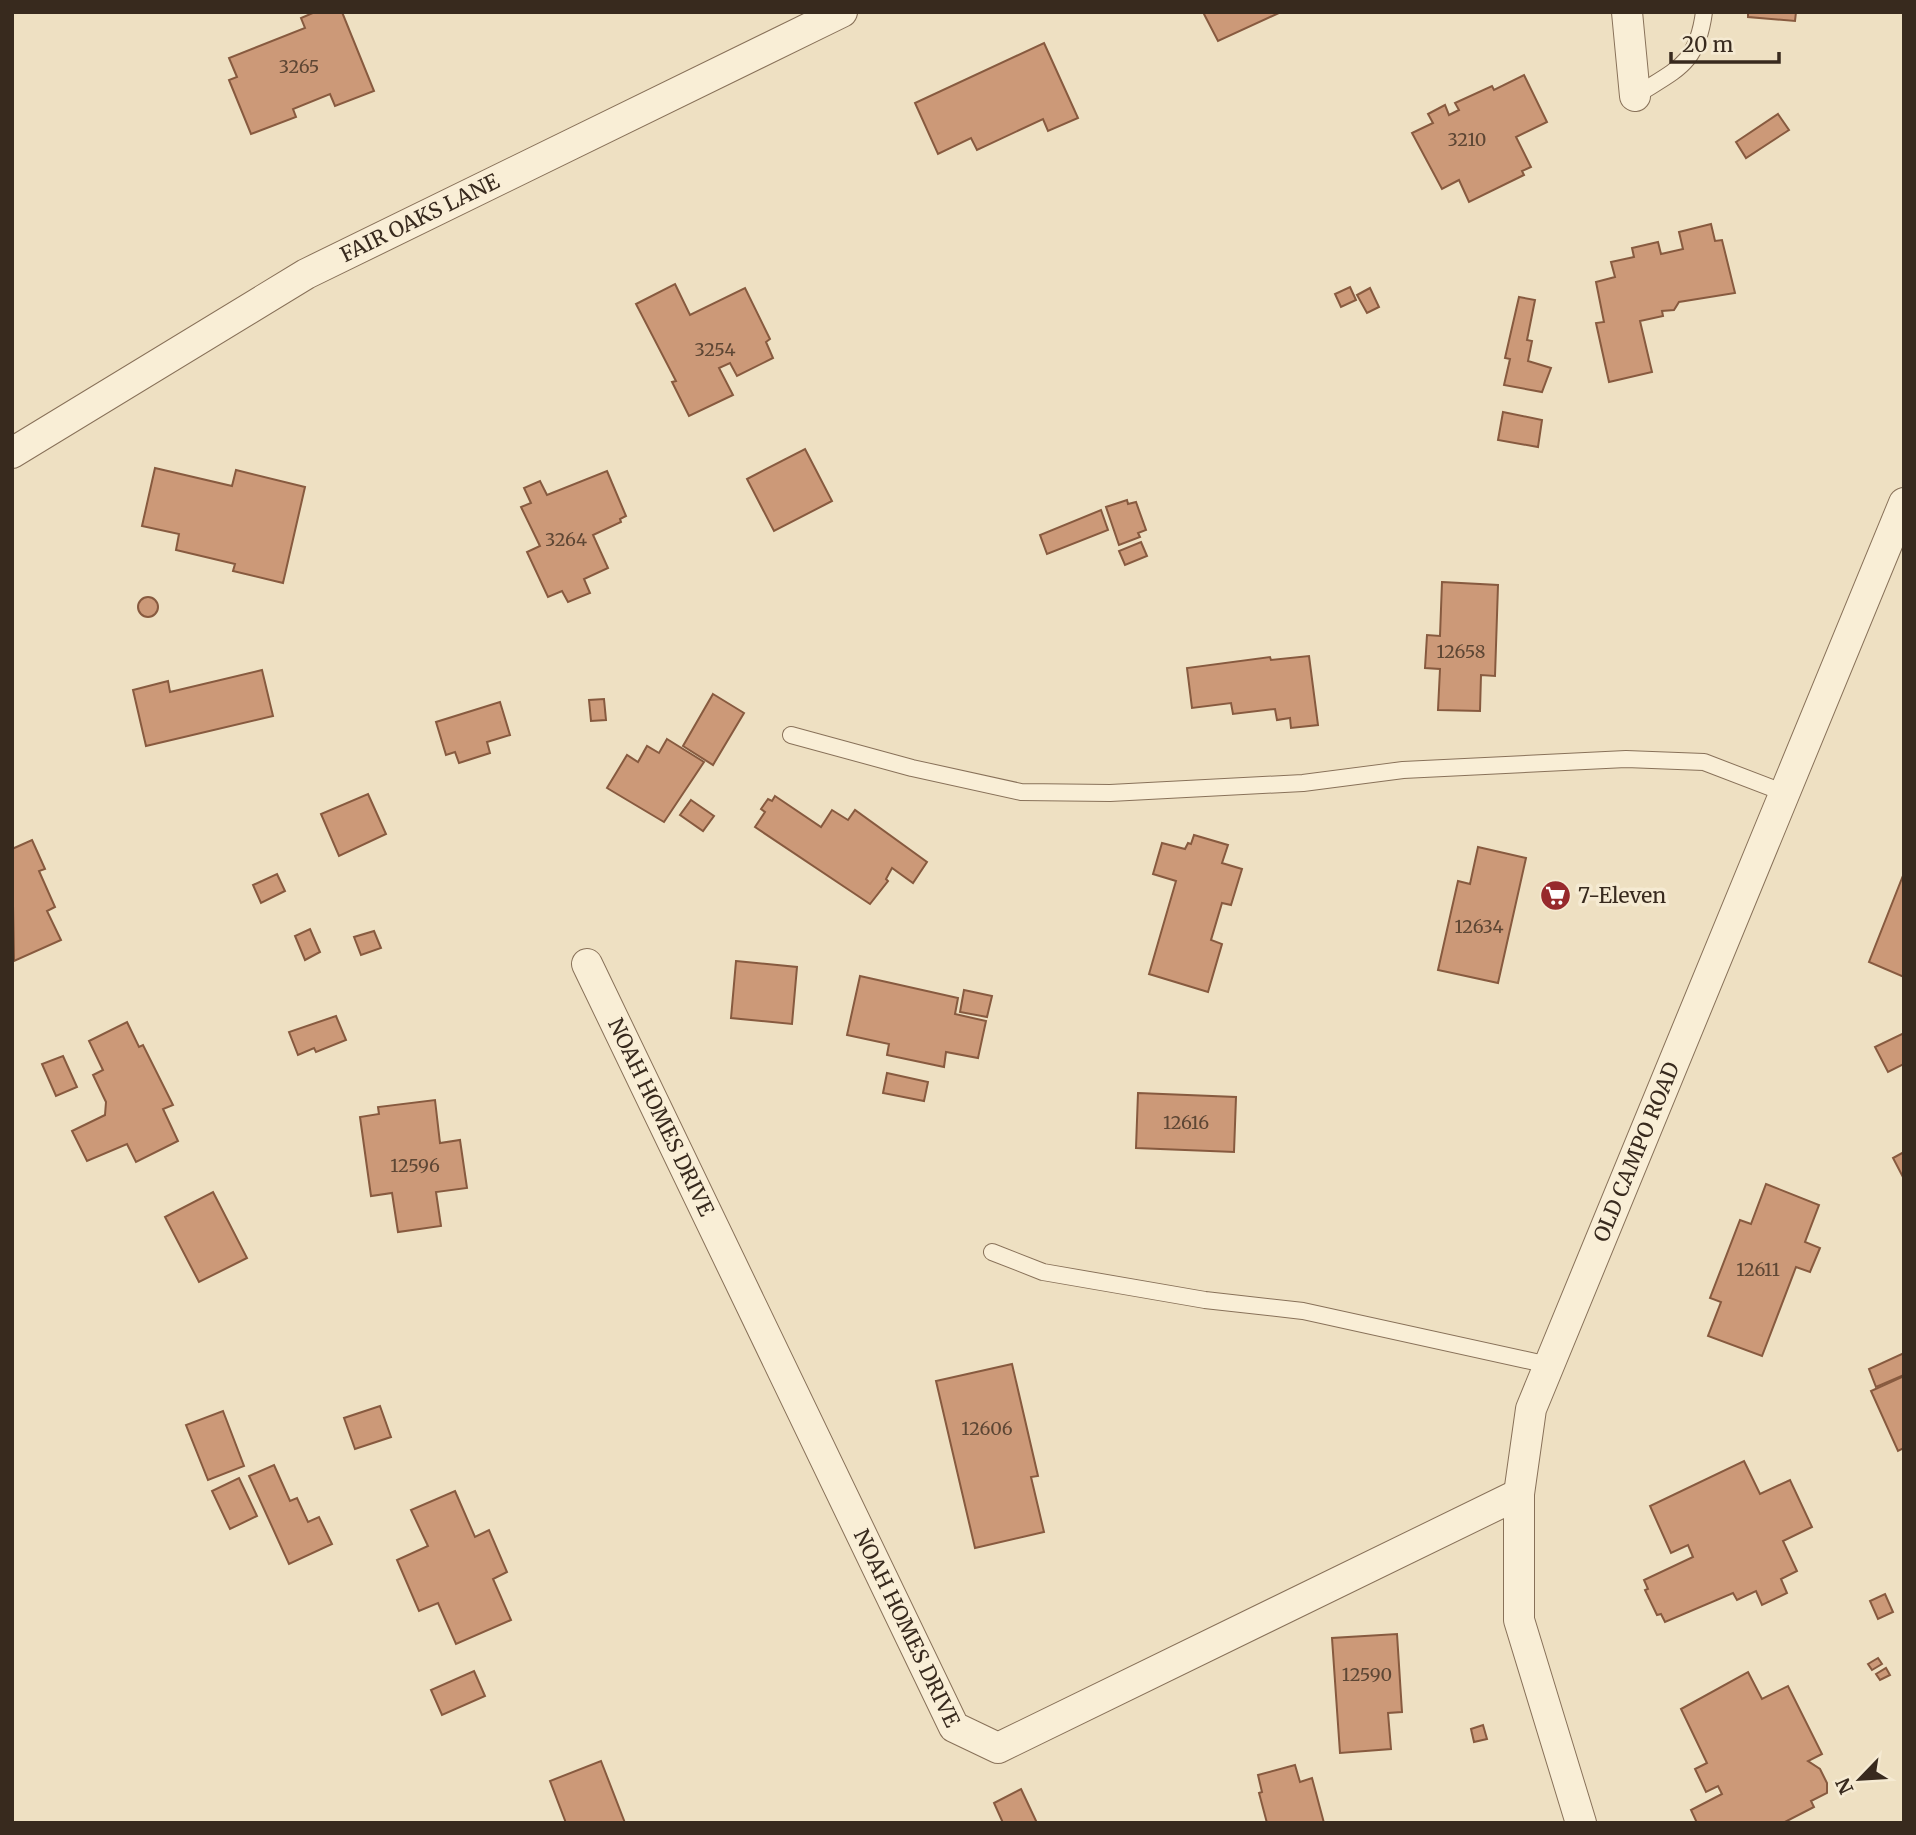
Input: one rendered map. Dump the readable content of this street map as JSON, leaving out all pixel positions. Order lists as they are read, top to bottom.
{
  "streets": {
    "street": ["FAIR OAKS LANE", "NOAH HOMES DRIVE", "OLD CAMPO ROAD"]
  },
  "crossings": [
    ["NOAH HOMES DRIVE", "OLD CAMPO ROAD"]
  ],
  "places": {
    "supermarket": ["7-Eleven"]
  },
  "house_numbers": [
    "3265",
    "3210",
    "3254",
    "3264",
    "12658",
    "12634",
    "12616",
    "12596",
    "12611",
    "12606",
    "12590"
  ],
  "scale_bar": "20 m",
  "north": "bottom left"
}
